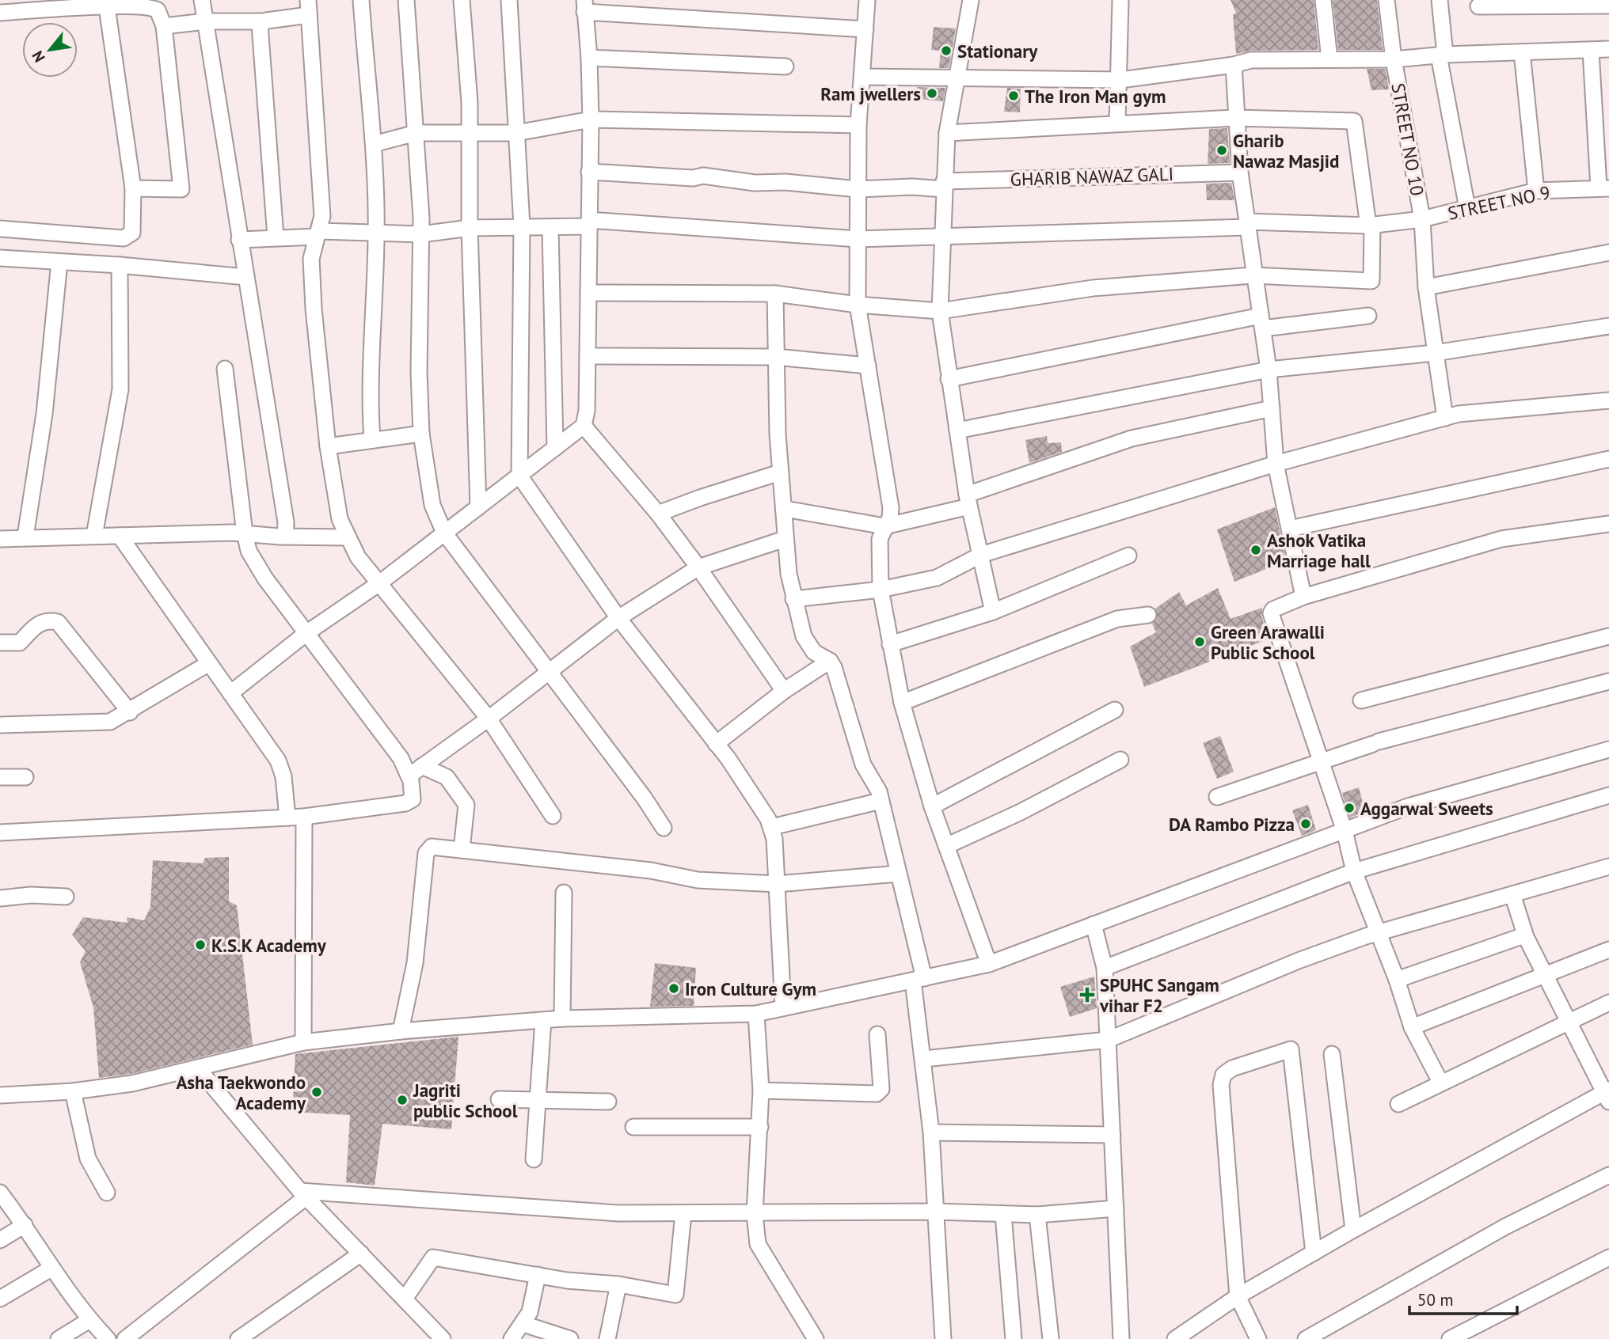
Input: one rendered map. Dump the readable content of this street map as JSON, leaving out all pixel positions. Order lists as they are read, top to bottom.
{
  "streets": {
    "street": ["STREET NO 10", "GHARIB NAWAZ GALI", "STREET NO 9"]
  },
  "crossings": [
    ["STREET NO 10", "STREET NO 9"]
  ],
  "places": {
    "other": [
      "Stationary",
      "Ram jwellers",
      "The Iron Man gym",
      "Gharib Nawaz Masjid",
      "Ashok Vatika Marriage hall",
      "Green Arawalli Public School",
      "Aggarwal Sweets",
      "DA Rambo Pizza",
      "K.S.K Academy",
      "Iron Culture Gym",
      "Asha Taekwondo Academy",
      "Jagriti public School"
    ],
    "health": ["SPUHC Sangam vihar F2"]
  },
  "scale_bar": "50 m",
  "north": "bottom left"
}
